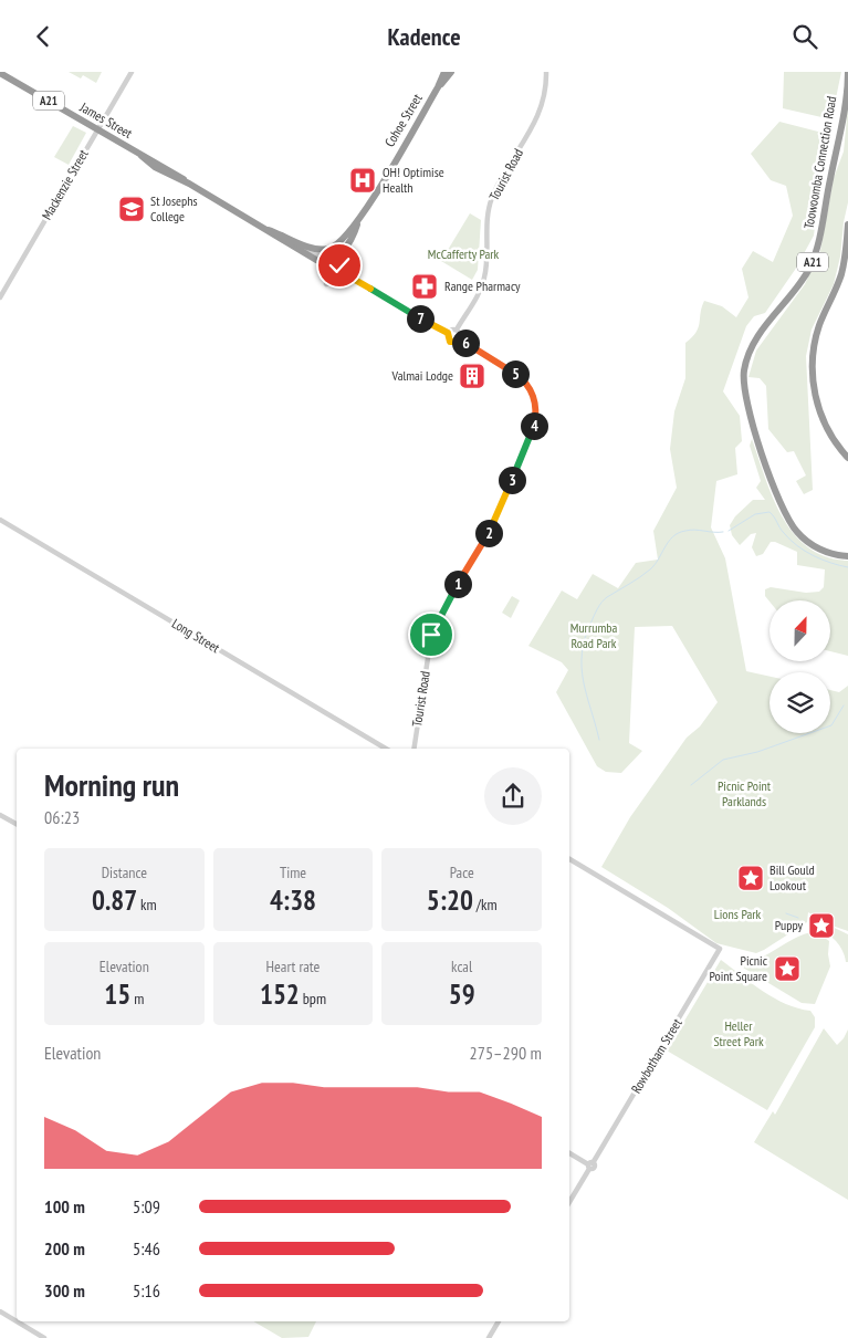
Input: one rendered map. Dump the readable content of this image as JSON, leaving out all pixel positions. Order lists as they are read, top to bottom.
{
  "streets": {
    "highway": [
      "A21",
      "James Street",
      "Cohoe Street",
      "Toowoomba Connection Road"
    ],
    "street": [
      "Tourist Road",
      "Mackenzie Street",
      "Long Street",
      "Rowbotham Street"
    ]
  },
  "crossings": [
    ["James Street", "Cohoe Street"],
    ["James Street", "Mackenzie Street"]
  ],
  "parks": [
    "McCafferty Park",
    "Murrumba Road Park",
    "Picnic Point Parklands",
    "Lions Park",
    "Heller Street Park"
  ],
  "places": {
    "hospital": ["OH! Optimise Health"],
    "school or university": ["St Josephs College"],
    "pharmacy": ["Range Pharmacy"],
    "building": ["Valmai Lodge"],
    "place": ["Bill Gould Lookout", "Puppy", "Picnic Point Square"]
  },
  "north": "top",
  "page": {
    "header": "Kadence",
    "pins": [
      "7",
      "6",
      "5",
      "4",
      "3",
      "2",
      "1"
    ],
    "heading": ["Morning run", "06:23"],
    "stats": [
      ["Distance", "0.87 km"],
      ["Time", "4:38"],
      ["Pace", "5:20 /km"],
      ["Elevation", "15 m"],
      ["Heart rate", "152 bpm"],
      ["kcal", "59"]
    ],
    "chart": ["Elevation", "275–290 m"],
    "list": [
      {
        "name": "100 m",
        "note": "5:09"
      },
      {
        "name": "200 m",
        "note": "5:46"
      },
      {
        "name": "300 m",
        "note": "5:16"
      }
    ]
  }
}
